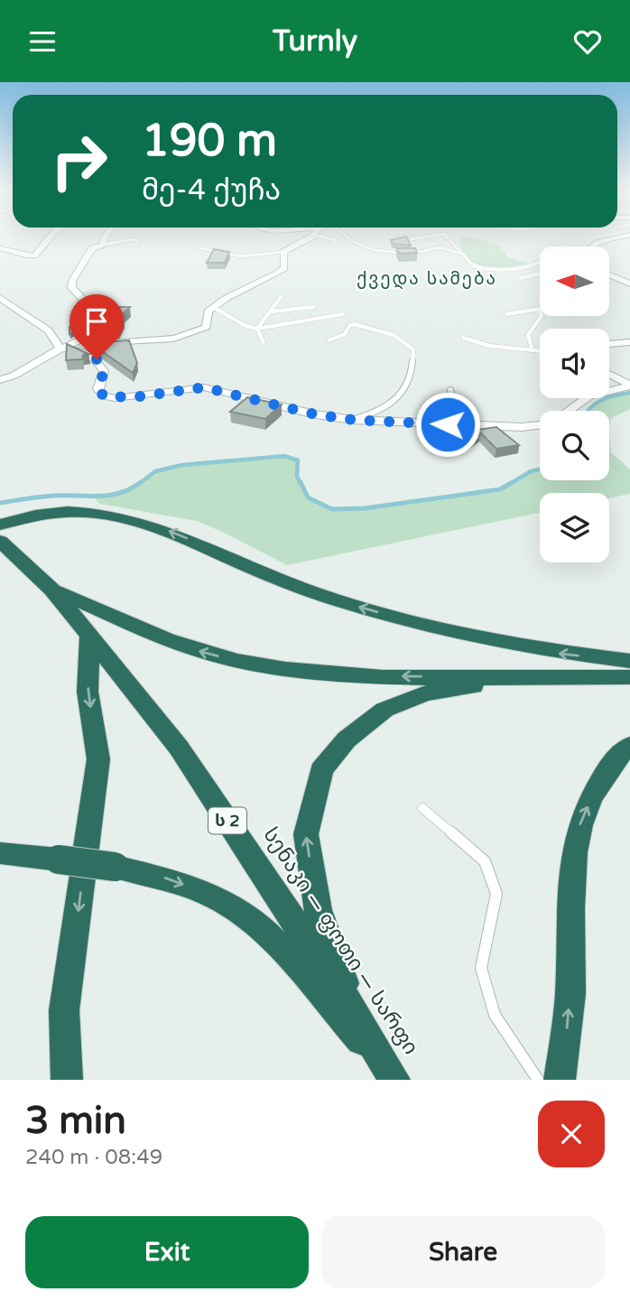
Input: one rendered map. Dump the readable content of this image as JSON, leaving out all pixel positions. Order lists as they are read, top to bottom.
{
  "streets": {
    "highway": ["ს 2", "სენაკი — ფოთი — სარფი"]
  },
  "districts": ["ქვედა სამება"],
  "north": "left",
  "page": {
    "header": "Turnly",
    "turn": ["190 m", "მე-4 ქუჩა"],
    "heading": ["3 min", "240 m · 08:49"],
    "buttons": ["Exit", "Share"]
  }
}
